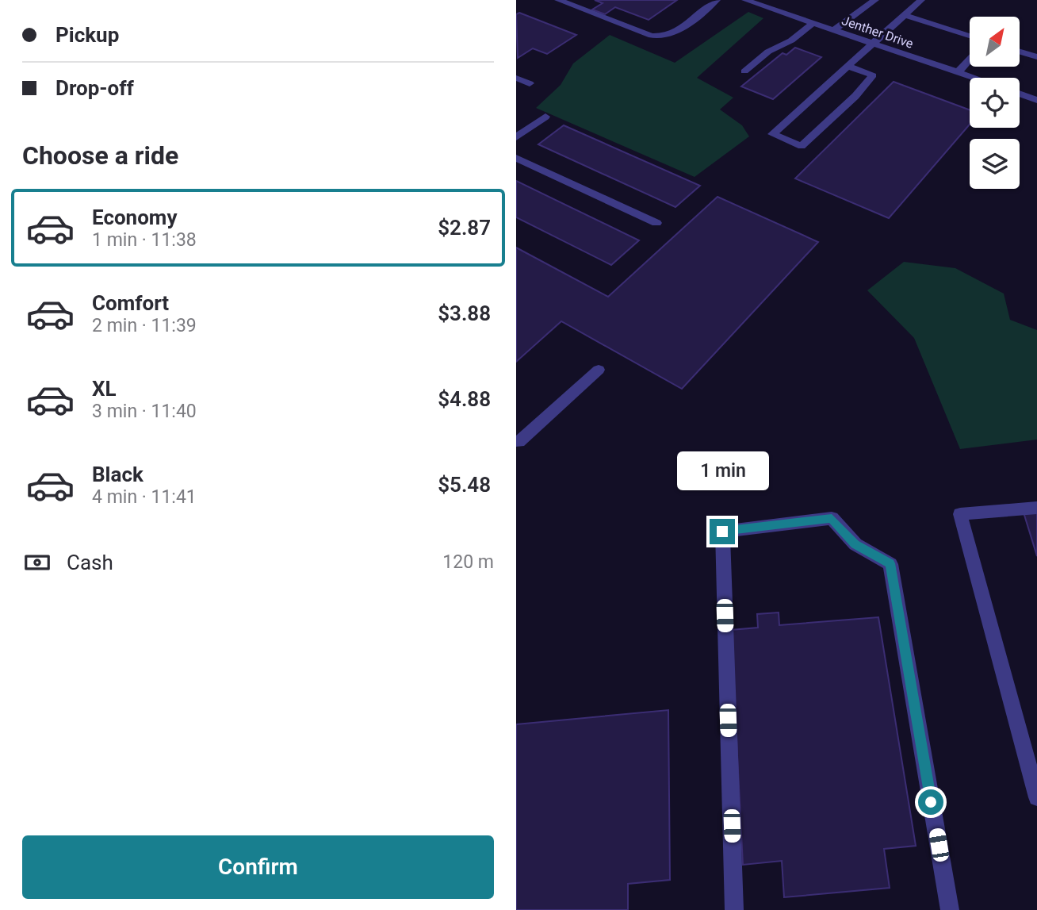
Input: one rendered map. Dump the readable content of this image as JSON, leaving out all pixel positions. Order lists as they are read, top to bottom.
{
  "streets": {
    "street": ["Jenther Drive"]
  },
  "north": "top right",
  "page": {
    "banner": ["Pickup", "Drop-off"],
    "heading": "Choose a ride",
    "list": [
      {
        "name": "Economy",
        "note": "1 min · 11:38",
        "value": "$2.87"
      },
      {
        "name": "Comfort",
        "note": "2 min · 11:39",
        "value": "$3.88"
      },
      {
        "name": "XL",
        "note": "3 min · 11:40",
        "value": "$4.88"
      },
      {
        "name": "Black",
        "note": "4 min · 11:41",
        "value": "$5.48"
      }
    ],
    "bubble": "1 min",
    "pay": ["Cash", "120 m"],
    "buttons": "Confirm"
  }
}
